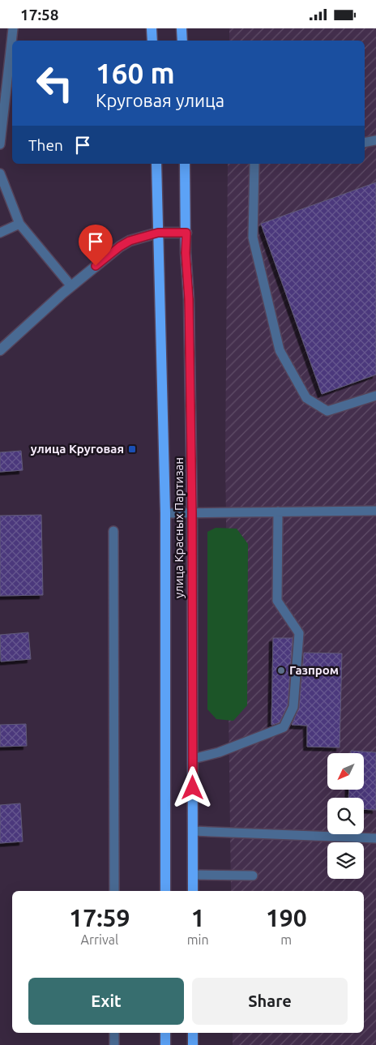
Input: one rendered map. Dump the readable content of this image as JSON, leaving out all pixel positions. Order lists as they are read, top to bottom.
{
  "streets": {
    "main road": ["улица Красных Партизан"]
  },
  "places": {
    "transit": ["улица Круговая"],
    "other": ["Газпром"]
  },
  "north": "bottom left",
  "page": {
    "status": "17:58",
    "turn": ["160 m", "Круговая улица"],
    "then": "Then",
    "eta": [
      "17:59",
      "Arrival",
      "1",
      "min",
      "190",
      "m"
    ],
    "buttons": ["Exit", "Share"]
  }
}
